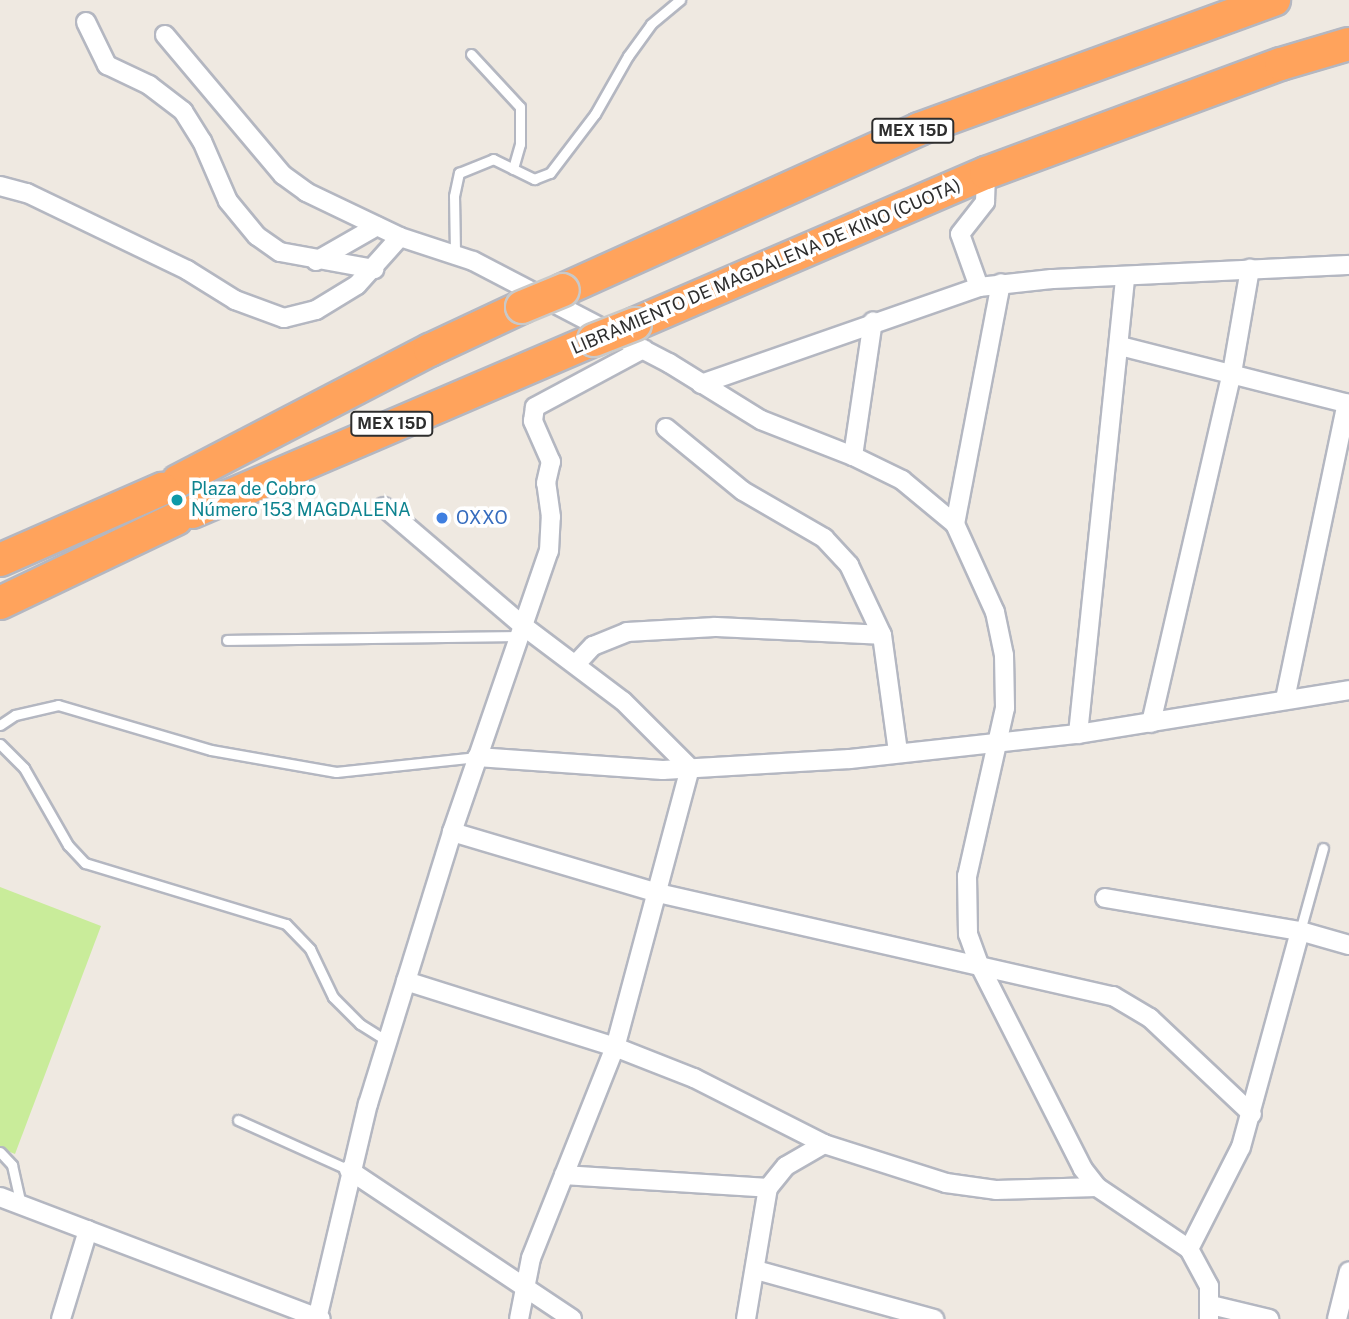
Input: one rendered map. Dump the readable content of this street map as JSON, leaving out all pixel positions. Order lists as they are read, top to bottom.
{
  "streets": {
    "highway": ["MEX 15D", "LIBRAMIENTO DE MAGDALENA DE KINO (CUOTA)"]
  },
  "places": ["Plaza de Cobro Número 153 MAGDALENA", "OXXO"]
}
